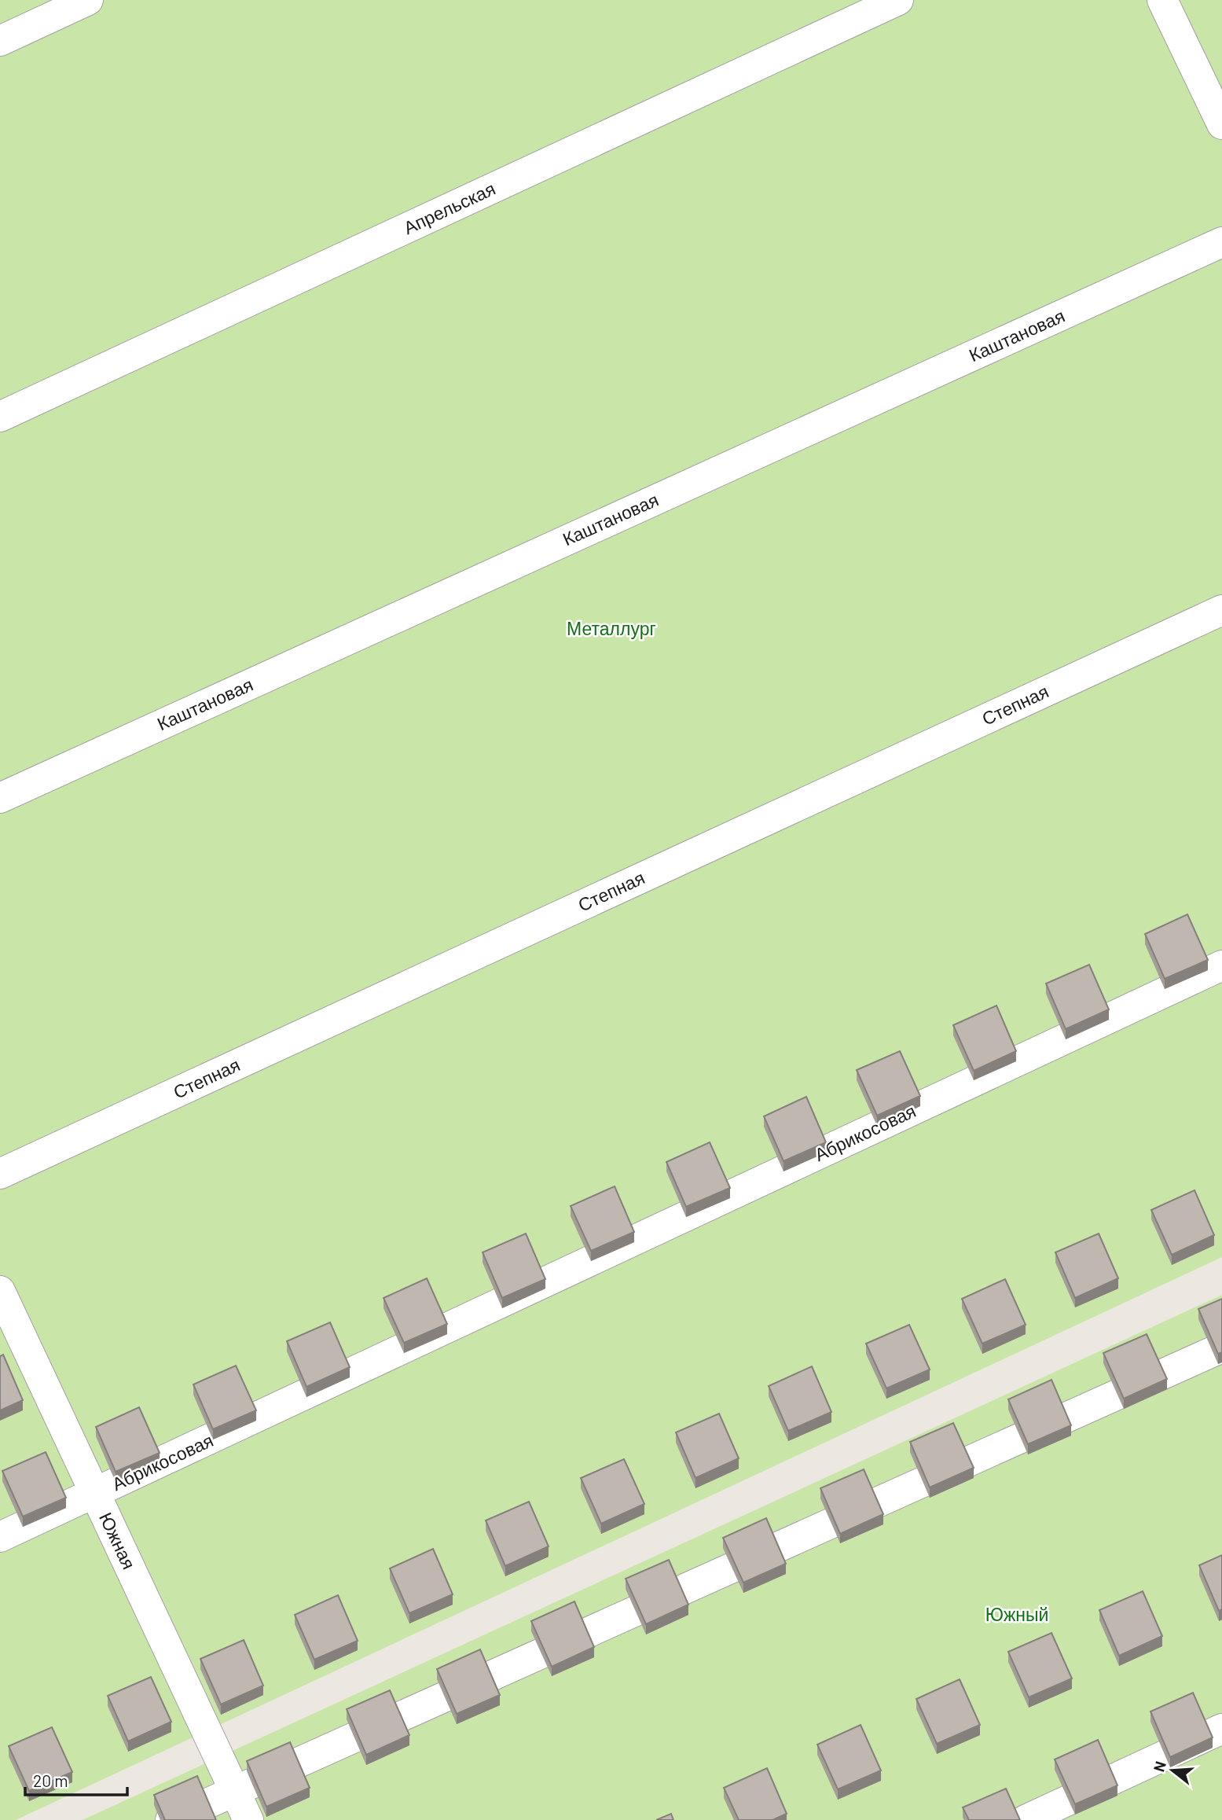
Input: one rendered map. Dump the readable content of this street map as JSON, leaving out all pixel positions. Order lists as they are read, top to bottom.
{
  "streets": {
    "street": [
      "Апрельская",
      "Каштановая",
      "Степная",
      "Абрикосовая",
      "Южная"
    ]
  },
  "crossings": [
    ["Абрикосовая", "Южная"]
  ],
  "parks": ["Металлург", "Южный"],
  "scale_bar": "20 m",
  "north": "left"
}
